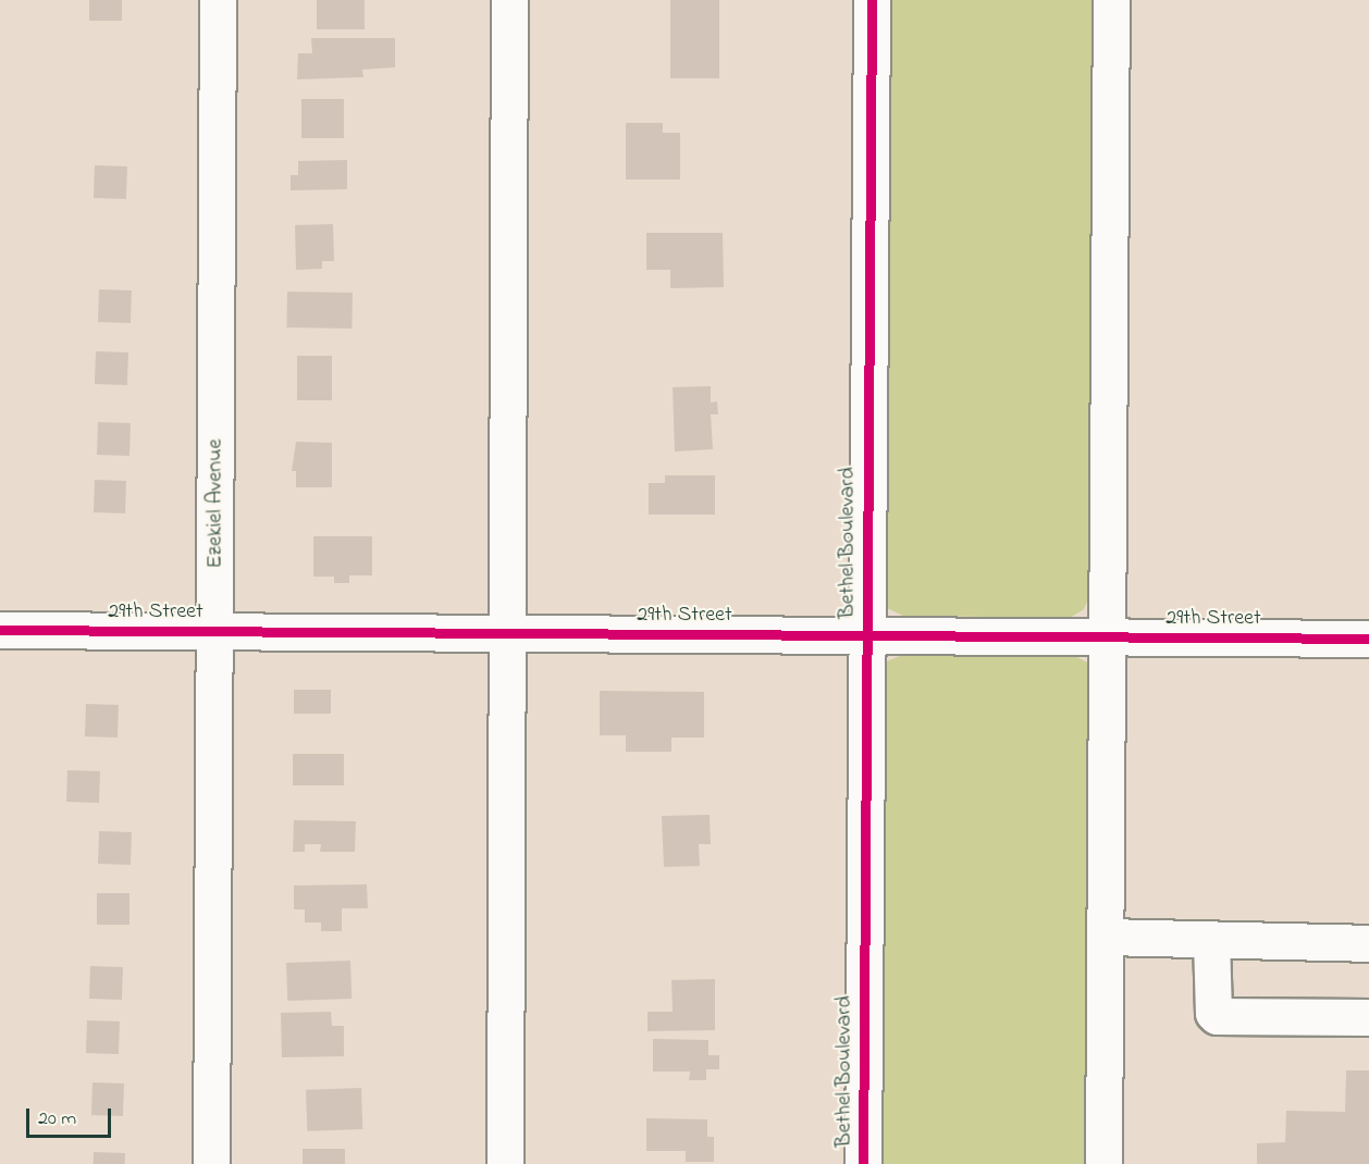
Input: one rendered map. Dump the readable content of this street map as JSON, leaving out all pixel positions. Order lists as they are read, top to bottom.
{
  "streets": {
    "street": ["Ezekiel Avenue", "Bethel Boulevard", "29th Street"]
  },
  "crossings": [
    ["Ezekiel Avenue", "29th Street"],
    ["Bethel Boulevard", "29th Street"]
  ],
  "scale_bar": "20 m"
}
